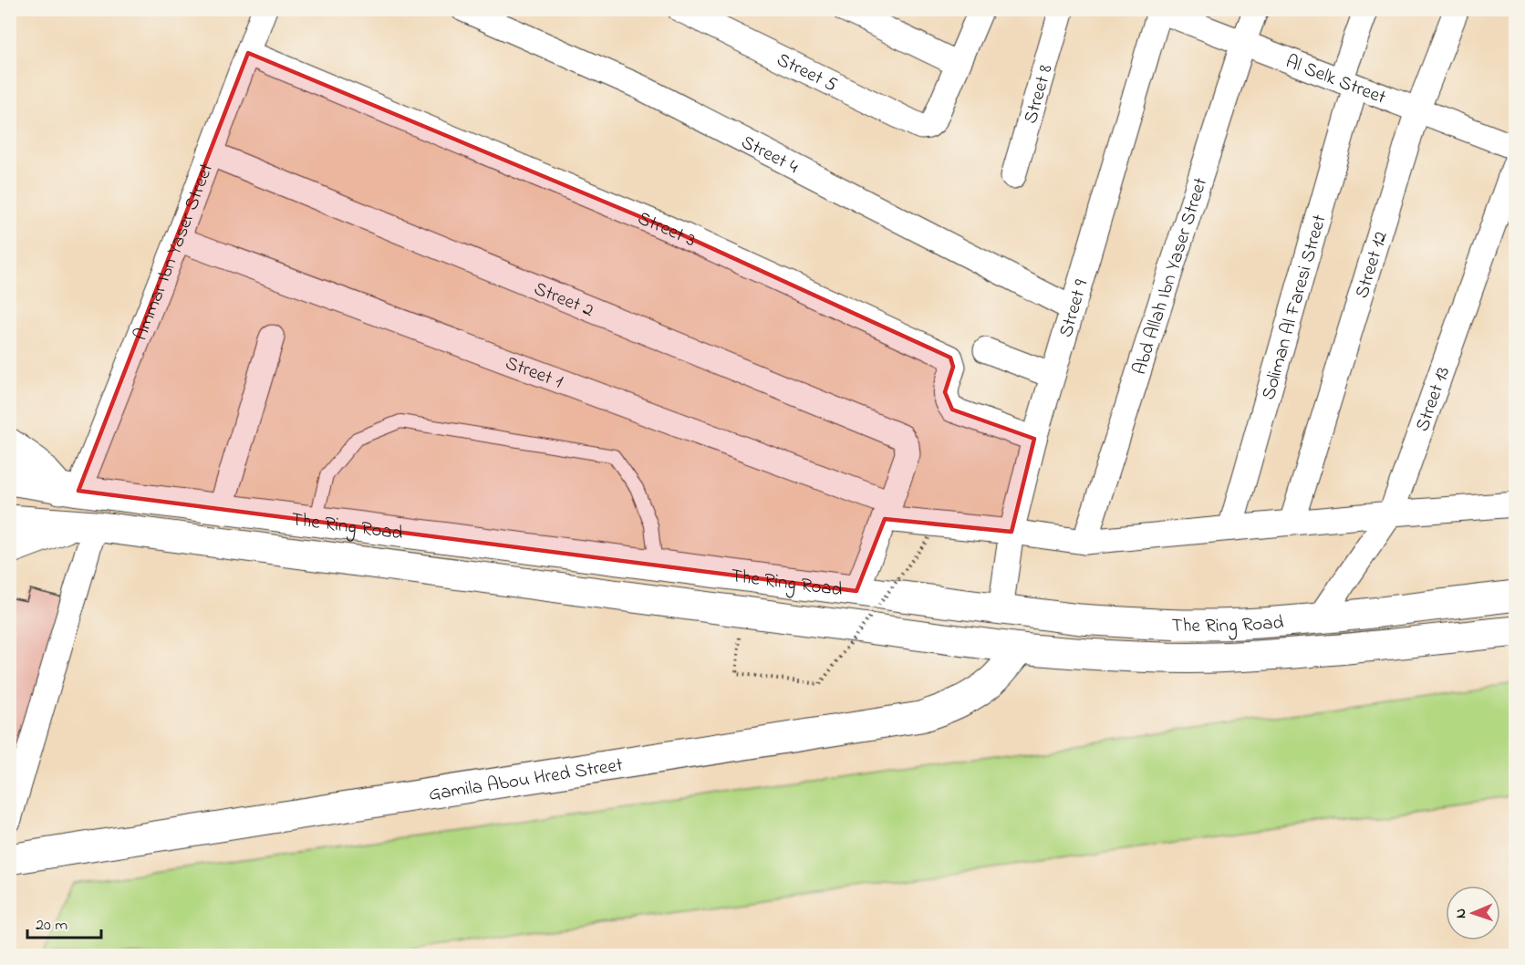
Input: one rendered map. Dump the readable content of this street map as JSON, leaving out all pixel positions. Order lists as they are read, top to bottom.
{
  "streets": {
    "main road": ["The Ring Road", "Gamila Abou Hred Street"],
    "street": [
      "Street 5",
      "Al Selk Street",
      "Street 8",
      "Street 4",
      "Street 3",
      "Ammar Ibn Yaser Street",
      "Street 12",
      "Abd Allah Ibn Yaser Street",
      "Street 2",
      "Street 9",
      "Soliman Al Faresi Street",
      "Street 1",
      "Street 13"
    ]
  },
  "crossings": [
    ["Al Selk Street", "Street 12"],
    ["Al Selk Street", "Abd Allah Ibn Yaser Street"],
    ["Al Selk Street", "Street 9"],
    ["Al Selk Street", "Soliman Al Faresi Street"],
    ["Street 4", "Street 9"],
    ["Street 3", "Ammar Ibn Yaser Street"],
    ["Street 3", "Street 9"],
    ["Ammar Ibn Yaser Street", "Street 2"],
    ["Ammar Ibn Yaser Street", "Street 1"],
    ["Ammar Ibn Yaser Street", "The Ring Road"],
    ["Street 12", "Street 1"],
    ["Abd Allah Ibn Yaser Street", "Street 1"],
    ["Street 2", "Street 1"],
    ["Street 9", "Street 1"],
    ["Street 9", "The Ring Road"],
    ["Soliman Al Faresi Street", "Street 1"],
    ["Street 1", "Street 13"],
    ["Street 13", "The Ring Road"],
    ["The Ring Road", "Gamila Abou Hred Street"]
  ],
  "scale_bar": "20 m",
  "north": "left"
}
